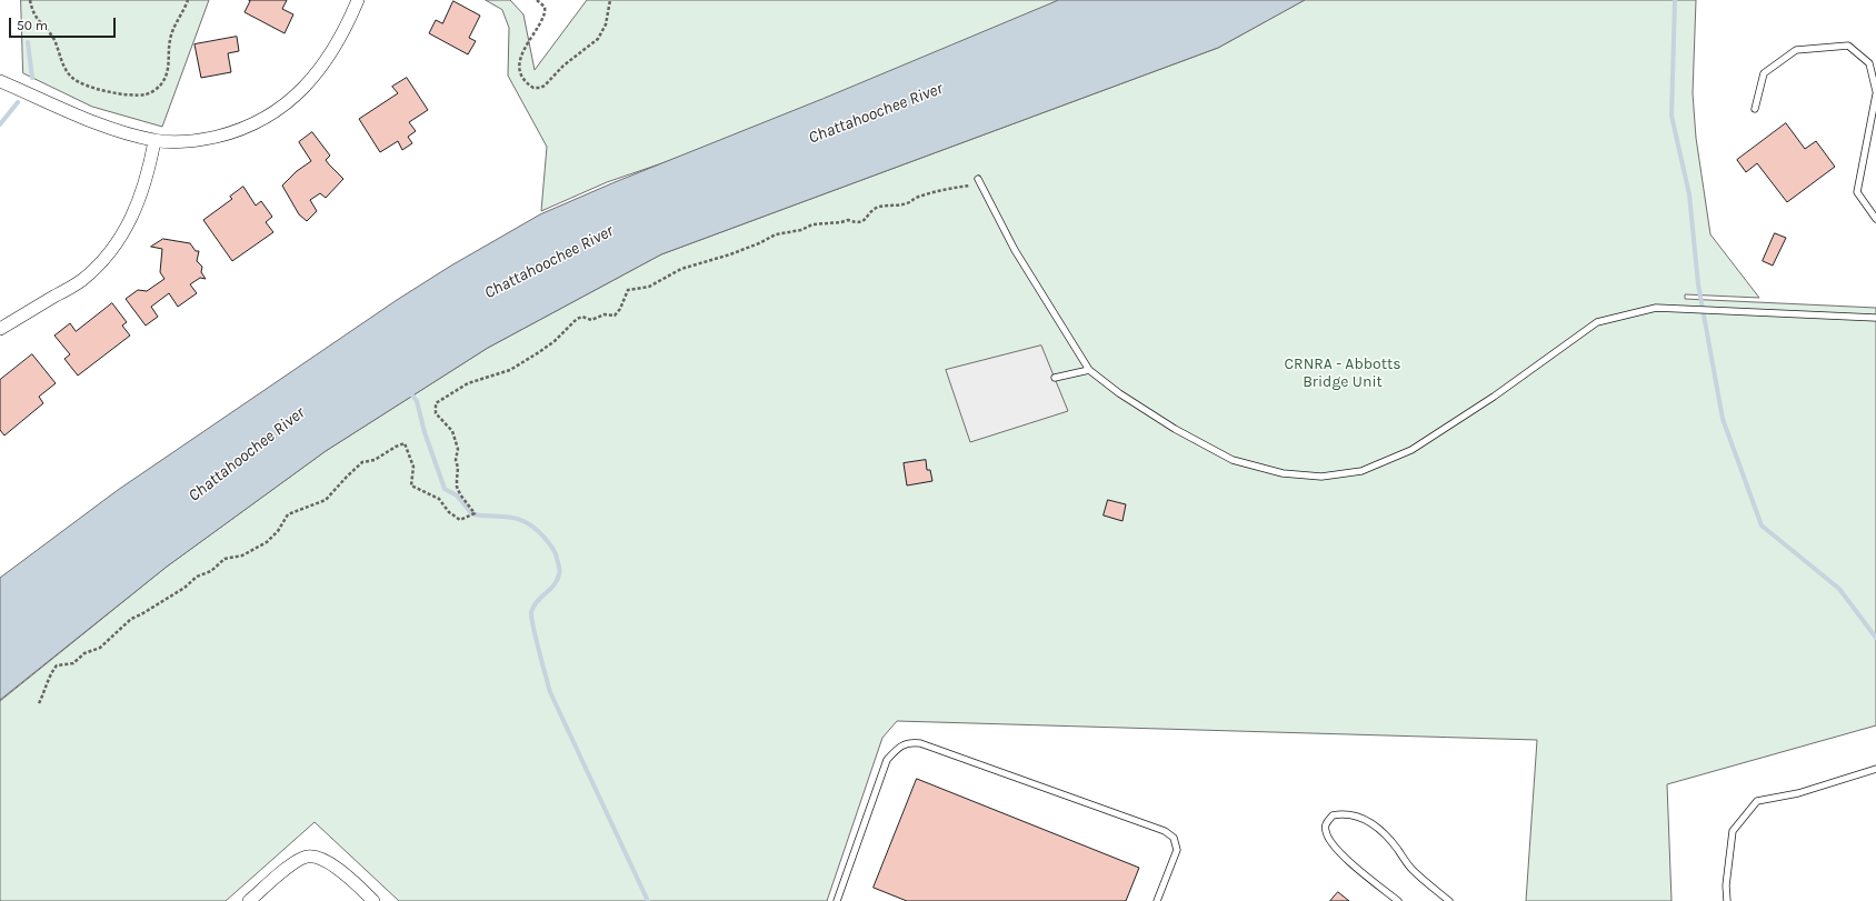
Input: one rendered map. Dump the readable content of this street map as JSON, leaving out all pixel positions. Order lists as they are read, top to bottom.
{
  "water": ["Chattahoochee River"],
  "parks": ["CRNRA - Abbotts Bridge Unit"],
  "scale_bar": "50 m"
}
